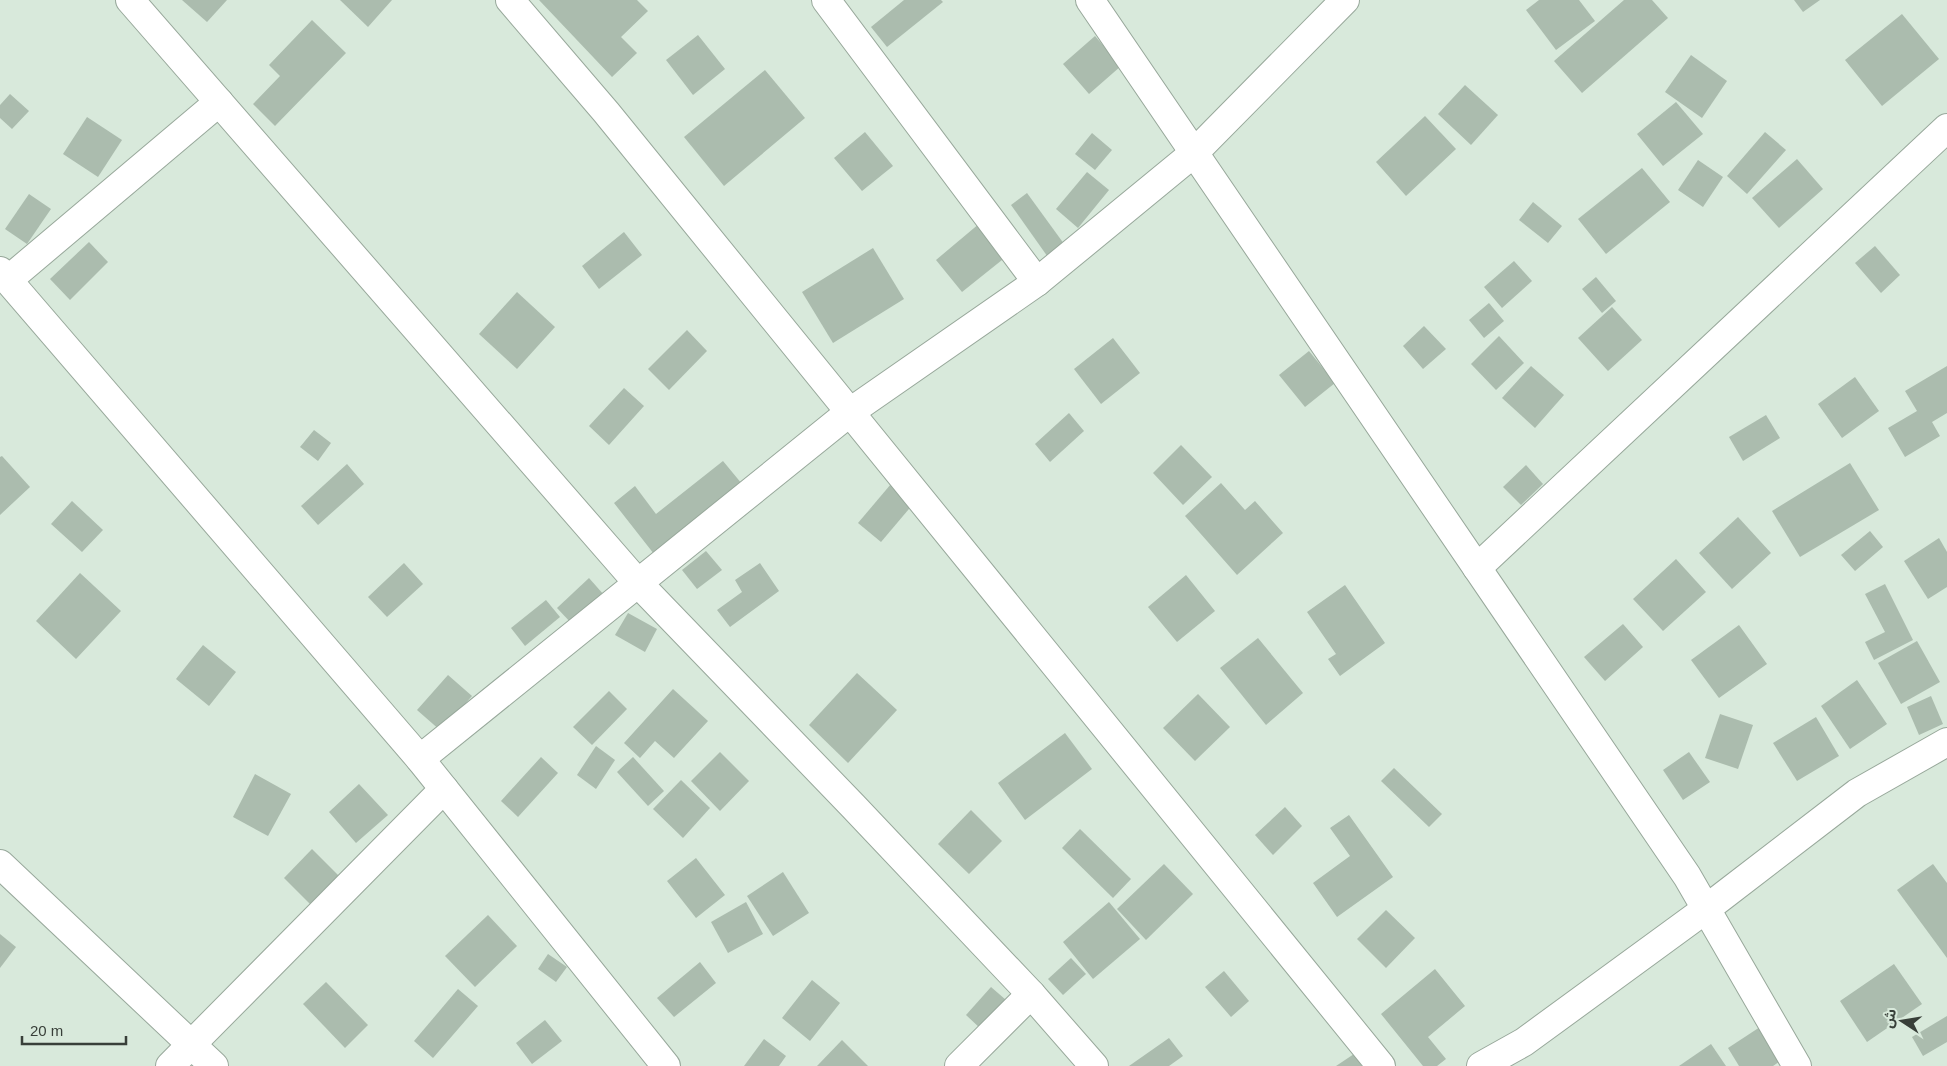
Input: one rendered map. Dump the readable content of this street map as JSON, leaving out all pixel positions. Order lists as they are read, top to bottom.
{
  "scale_bar": "20 m",
  "north": "left"
}
